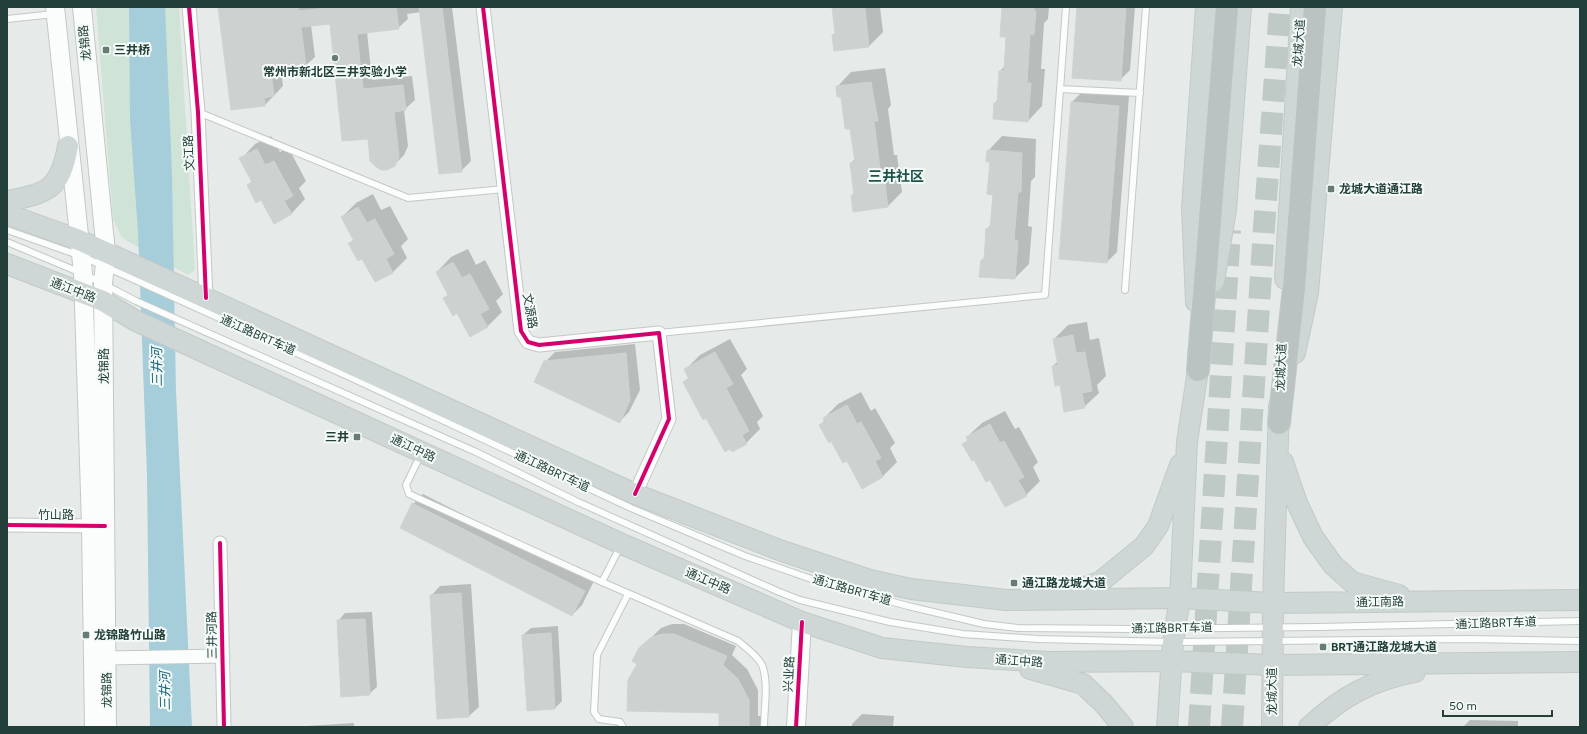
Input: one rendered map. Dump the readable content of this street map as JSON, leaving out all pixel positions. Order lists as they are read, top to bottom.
{
  "streets": {
    "main road": [
      "龙锦路",
      "龙城大道",
      "通江中路",
      "通江南路",
      "兴业路"
    ],
    "street": [
      "文江路",
      "文源路",
      "竹山路",
      "三井河路"
    ],
    "lane": ["通江路BRT车道"]
  },
  "crossings": [
    ["龙锦路", "通江中路"],
    ["龙锦路", "通江路BRT车道"],
    ["龙锦路", "竹山路"],
    ["龙城大道", "通江中路"],
    ["龙城大道", "通江路BRT车道"],
    ["龙城大道", "通江南路"],
    ["通江中路", "通江路BRT车道"],
    ["通江中路", "兴业路"]
  ],
  "districts": ["三井社区"],
  "water": ["三井河"],
  "places": {
    "transit": [
      "三井桥",
      "龙城大道通江路",
      "三井",
      "通江路龙城大道",
      "龙锦路竹山路",
      "BRT通江路龙城大道"
    ],
    "other": ["常州市新北区三井实验小学"]
  },
  "scale_bar": "50 m"
}
